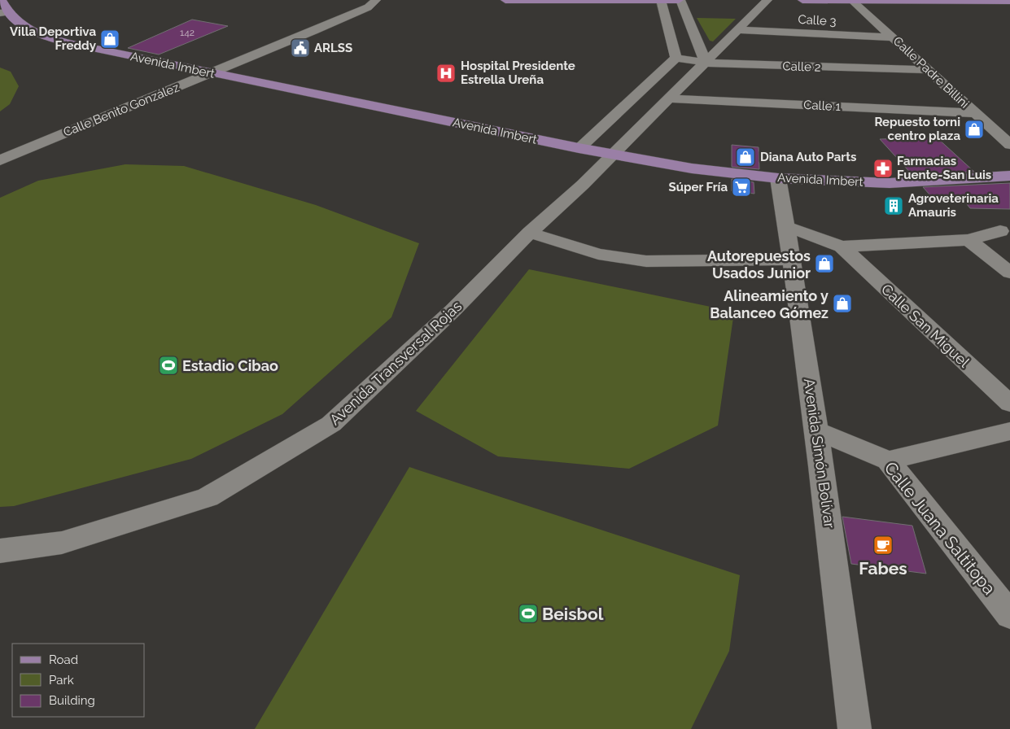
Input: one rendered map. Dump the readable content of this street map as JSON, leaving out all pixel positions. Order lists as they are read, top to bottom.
{
  "streets": {
    "main road": ["Avenida Imbert"],
    "street": [
      "Calle 3",
      "Calle 2",
      "Calle Padre Billini",
      "Calle 1",
      "Calle Benito González",
      "Calle San Miguel",
      "Avenida Transversal Rojas",
      "Avenida Simón Bolívar",
      "Calle Juana Saltitopa"
    ]
  },
  "crossings": [
    ["Calle 3", "Calle Padre Billini"],
    ["Calle 3", "Avenida Transversal Rojas"],
    ["Avenida Imbert", "Calle Benito González"],
    ["Avenida Imbert", "Avenida Transversal Rojas"],
    ["Avenida Imbert", "Avenida Simón Bolívar"],
    ["Calle 2", "Calle Padre Billini"],
    ["Calle 2", "Avenida Transversal Rojas"],
    ["Calle Padre Billini", "Calle 1"],
    ["Calle 1", "Avenida Transversal Rojas"],
    ["Avenida Simón Bolívar", "Calle Juana Saltitopa"]
  ],
  "places": {
    "shop": [
      "Villa Deportiva Freddy",
      "Repuesto torni centro plaza",
      "Diana Auto Parts",
      "Autorepuestos Usados Junior",
      "Alineamiento y Balanceo Gómez"
    ],
    "public building": ["ARLSS"],
    "hospital": ["Hospital Presidente Estrella Ureña"],
    "pharmacy": ["Farmacias Fuente-San Luis"],
    "supermarket": ["Súper Fría"],
    "building": ["Agroveterinaria Amauris"],
    "sports": ["Estadio Cibao", "Beisbol"],
    "cafe": ["Fabes"]
  },
  "house_numbers": ["142"],
  "legend": ["Road", "Park", "Building"]
}
